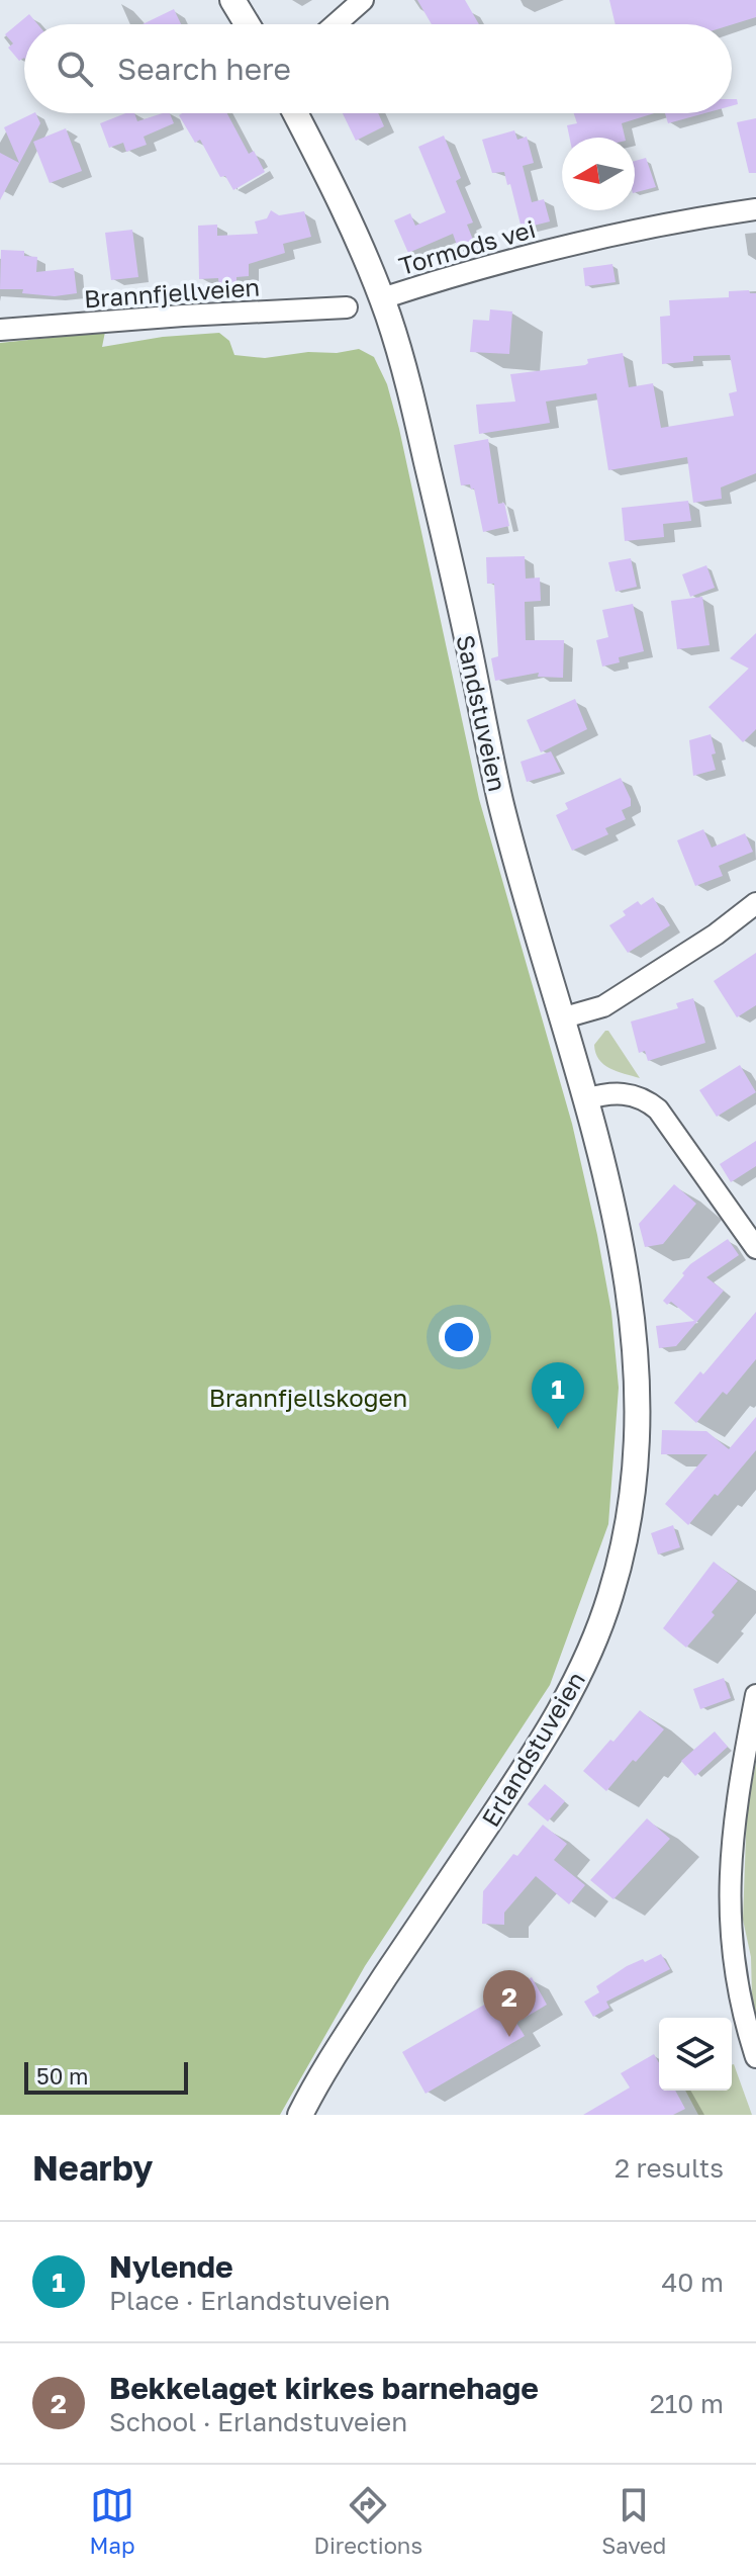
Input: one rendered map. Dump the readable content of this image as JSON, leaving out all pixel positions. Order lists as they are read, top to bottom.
{
  "streets": {
    "street": [
      "Tormods vei",
      "Brannfjellveien",
      "Sandstuveien",
      "Erlandstuveien"
    ]
  },
  "crossings": [
    ["Tormods vei", "Sandstuveien"],
    ["Sandstuveien", "Erlandstuveien"]
  ],
  "parks": ["Brannfjellskogen"],
  "scale_bar": "50 m",
  "north": "left",
  "page": {
    "search": "Search here",
    "pins": ["1", "2"],
    "scale": "50 m",
    "heading": ["Nearby", "2 results"],
    "list": [
      {
        "mark": "1",
        "name": "Nylende",
        "note": "Place · Erlandstuveien",
        "value": "40 m"
      },
      {
        "mark": "2",
        "name": "Bekkelaget kirkes barnehage",
        "note": "School · Erlandstuveien",
        "value": "210 m"
      }
    ],
    "nav": ["Map", "Directions", "Saved"]
  }
}
